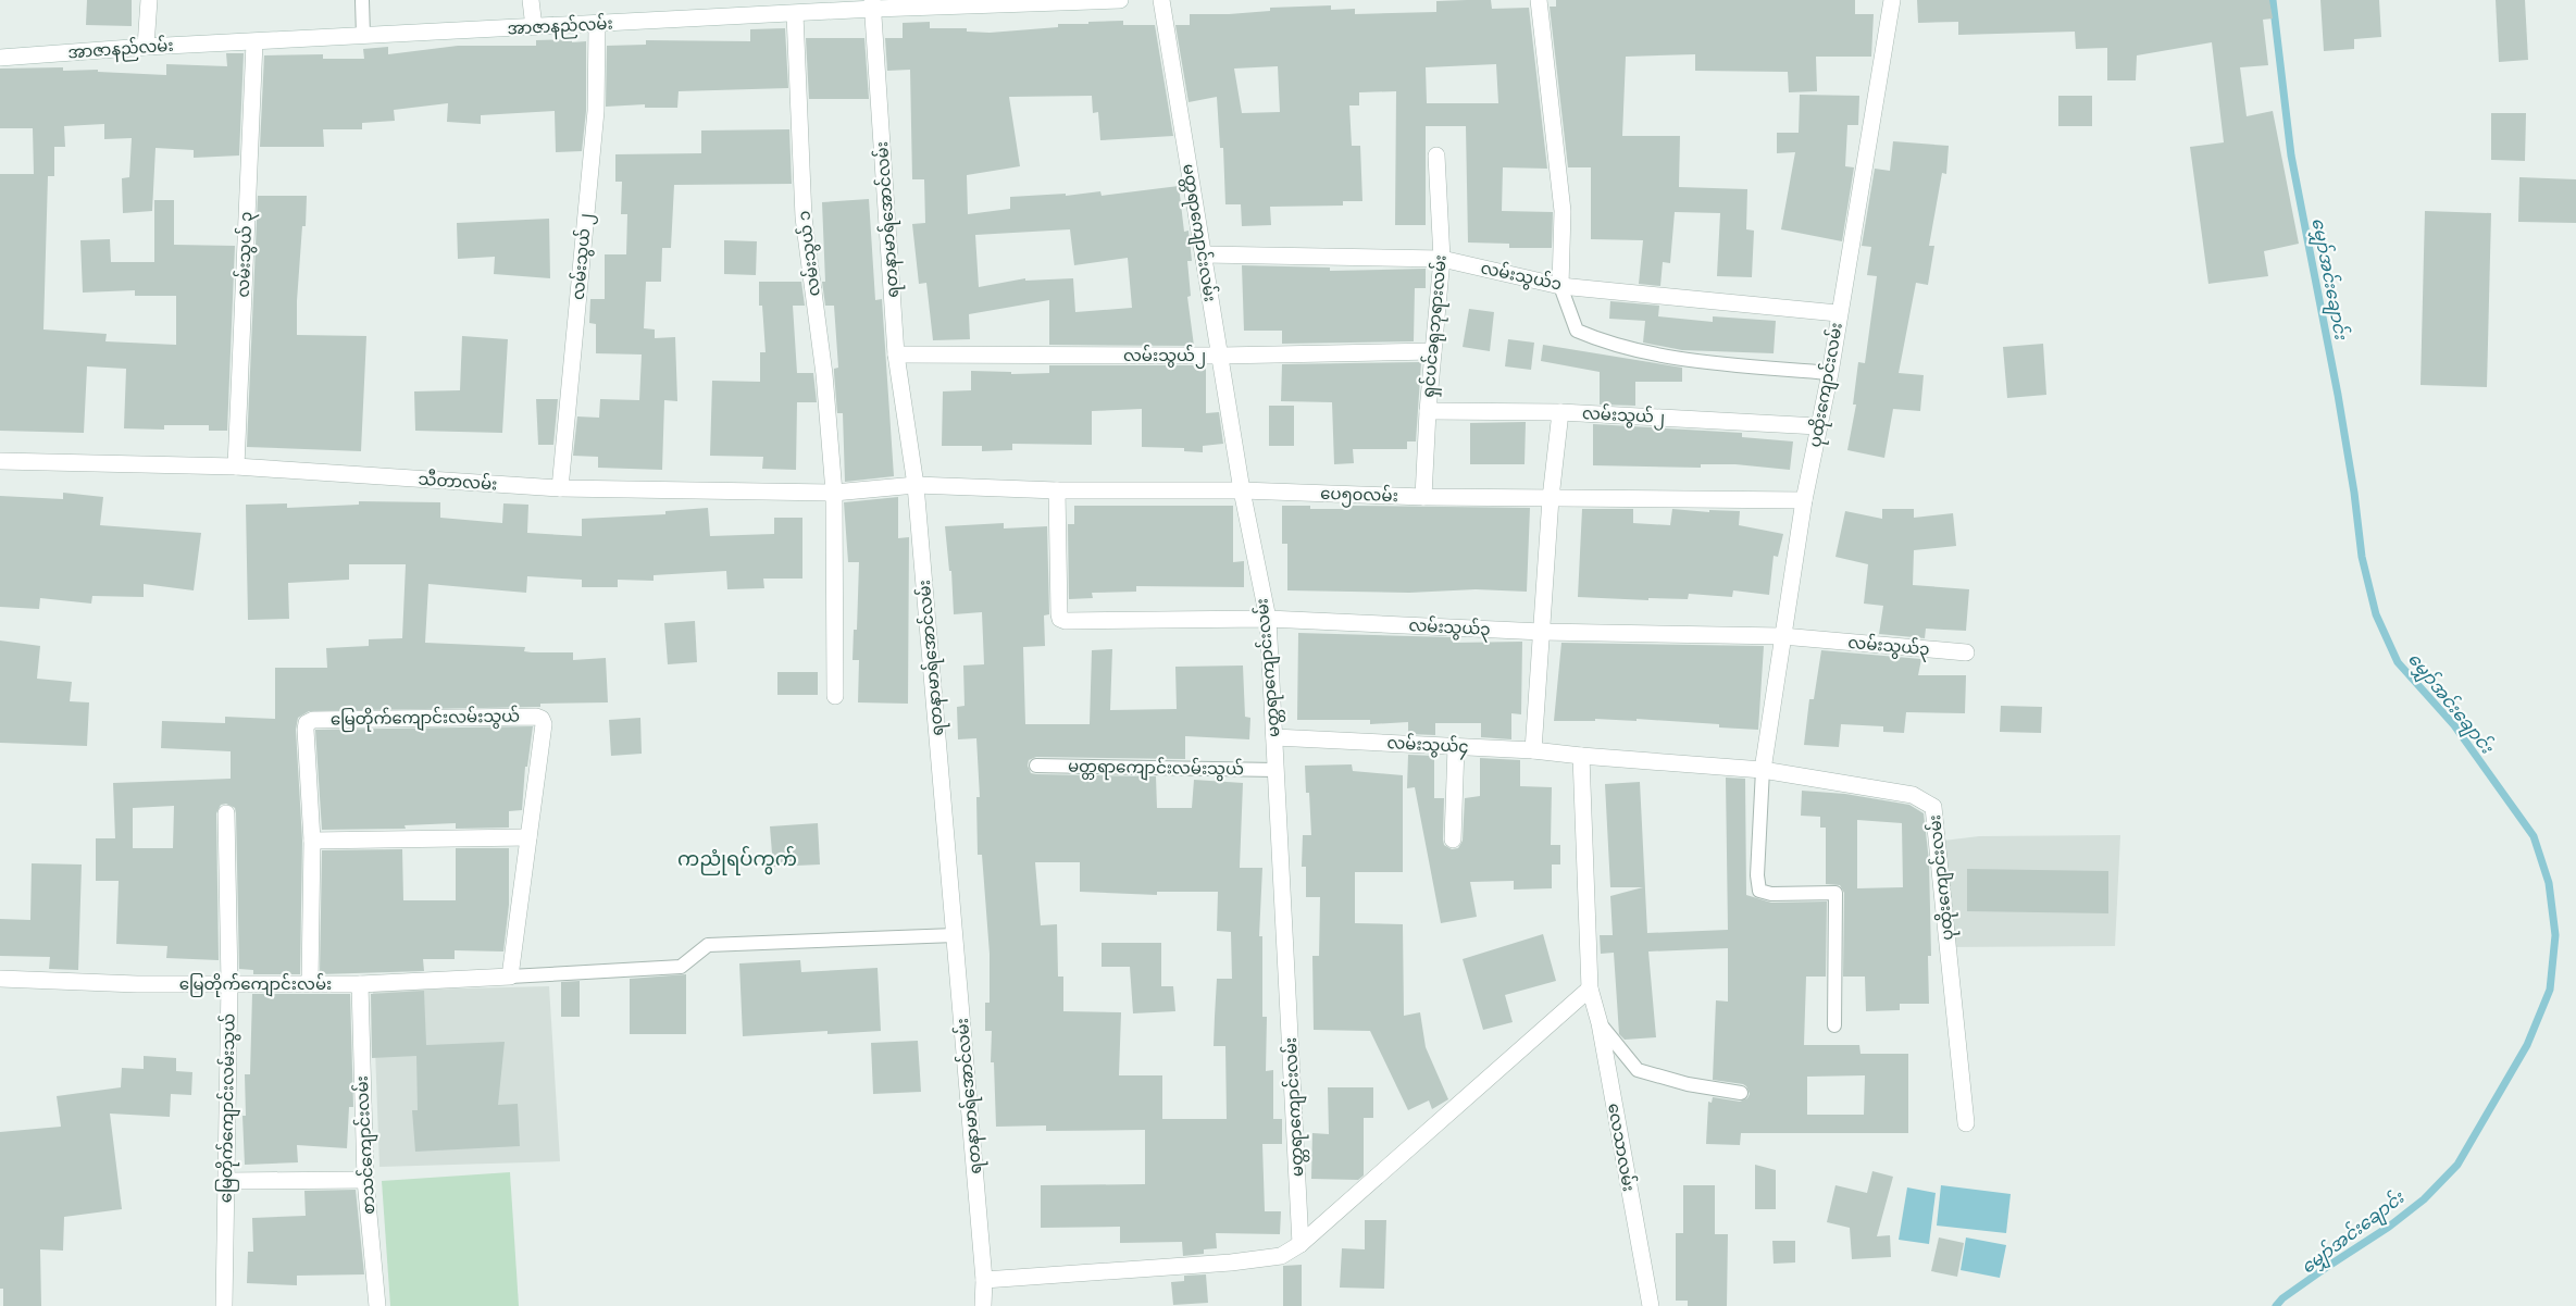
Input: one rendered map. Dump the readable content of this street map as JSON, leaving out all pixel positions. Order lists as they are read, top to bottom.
{
  "streets": {
    "street": [
      "အာဇာနည်လမ်း",
      "ရတနာမာရ်အောင်လမ်း",
      "မတ္တရာကျောင်းလမ်း",
      "လမ်းသွယ် ၁",
      "လမ်းသွယ် ၃",
      "လမ်းသွယ် ၂",
      "လမ်းသွယ်၁",
      "ရှင်ပင်ခရုဘုရားလမ်း",
      "လမ်းသွယ်၂",
      "ပုထိုးကျောင်းလမ်း",
      "သီတာလမ်း",
      "ပေ၅၀လမ်း",
      "လမ်းသွယ်၃",
      "မြေတိုက်ကျောင်းလမ်းသွယ်",
      "လမ်းသွယ်၄",
      "မြေတိုက်ကျောင်းလမ်း",
      "စာသင်ကျောင်းလမ်း",
      "လေသာလမ်း"
    ],
    "lane": ["မတ္တရာကျောင်းလမ်းသွယ်"]
  },
  "crossings": [
    ["အာဇာနည်လမ်း", "ရတနာမာရ်အောင်လမ်း"],
    ["အာဇာနည်လမ်း", "လမ်းသွယ် ၁"],
    ["အာဇာနည်လမ်း", "လမ်းသွယ် ၃"],
    ["အာဇာနည်လမ်း", "လမ်းသွယ် ၂"],
    ["ရတနာမာရ်အောင်လမ်း", "လမ်းသွယ်၂"],
    ["ရတနာမာရ်အောင်လမ်း", "သီတာလမ်း"],
    ["ရတနာမာရ်အောင်လမ်း", "ပေ၅၀လမ်း"],
    ["မတ္တရာကျောင်းလမ်း", "လမ်းသွယ်၁"],
    ["မတ္တရာကျောင်းလမ်း", "လမ်းသွယ်၂"],
    ["မတ္တရာကျောင်းလမ်း", "ပေ၅၀လမ်း"],
    ["မတ္တရာကျောင်းလမ်း", "လမ်းသွယ်၃"],
    ["မတ္တရာကျောင်းလမ်း", "လမ်းသွယ်၄"],
    ["မတ္တရာကျောင်းလမ်း", "မတ္တရာကျောင်းလမ်းသွယ်"],
    ["လမ်းသွယ် ၁", "သီတာလမ်း"],
    ["လမ်းသွယ် ၃", "သီတာလမ်း"],
    ["လမ်းသွယ် ၂", "သီတာလမ်း"],
    ["လမ်းသွယ်၁", "ရှင်ပင်ခရုဘုရားလမ်း"],
    ["လမ်းသွယ်၁", "ပုထိုးကျောင်းလမ်း"],
    ["ရှင်ပင်ခရုဘုရားလမ်း", "လမ်းသွယ်၂"],
    ["ရှင်ပင်ခရုဘုရားလမ်း", "ပေ၅၀လမ်း"],
    ["လမ်းသွယ်၂", "ပုထိုးကျောင်းလမ်း"],
    ["ပုထိုးကျောင်းလမ်း", "ပေ၅၀လမ်း"],
    ["ပုထိုးကျောင်းလမ်း", "လမ်းသွယ်၃"],
    ["ပုထိုးကျောင်းလမ်း", "လမ်းသွယ်၄"],
    ["သီတာလမ်း", "ပေ၅၀လမ်း"],
    ["ပေ၅၀လမ်း", "လမ်းသွယ်၃"],
    ["မြေတိုက်ကျောင်းလမ်းသွယ်", "မြေတိုက်ကျောင်းလမ်း"],
    ["မြေတိုက်ကျောင်းလမ်း", "စာသင်ကျောင်းလမ်း"]
  ],
  "districts": ["ကညုံရပ်ကွက်"],
  "water": ["မျှော်အင်းချောင်း"]
}
